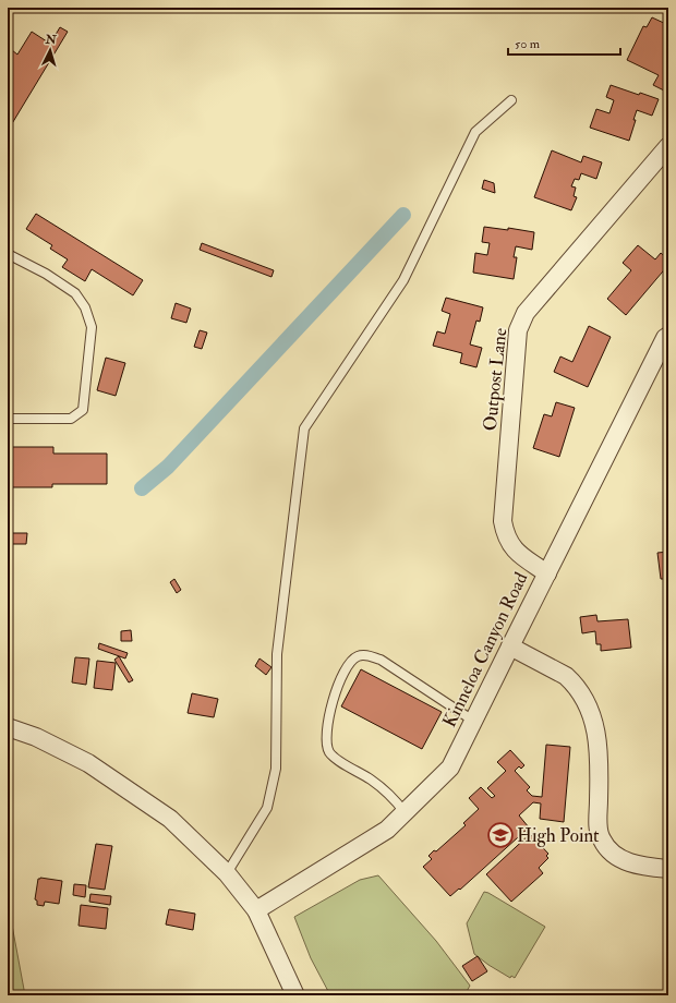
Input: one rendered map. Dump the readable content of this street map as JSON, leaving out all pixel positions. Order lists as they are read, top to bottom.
{
  "streets": {
    "street": ["Outpost Lane", "Kinneloa Canyon Road"]
  },
  "crossings": [
    ["Outpost Lane", "Kinneloa Canyon Road"]
  ],
  "places": {
    "school or university": ["High Point"]
  },
  "scale_bar": "50 m",
  "north": "top"
}
